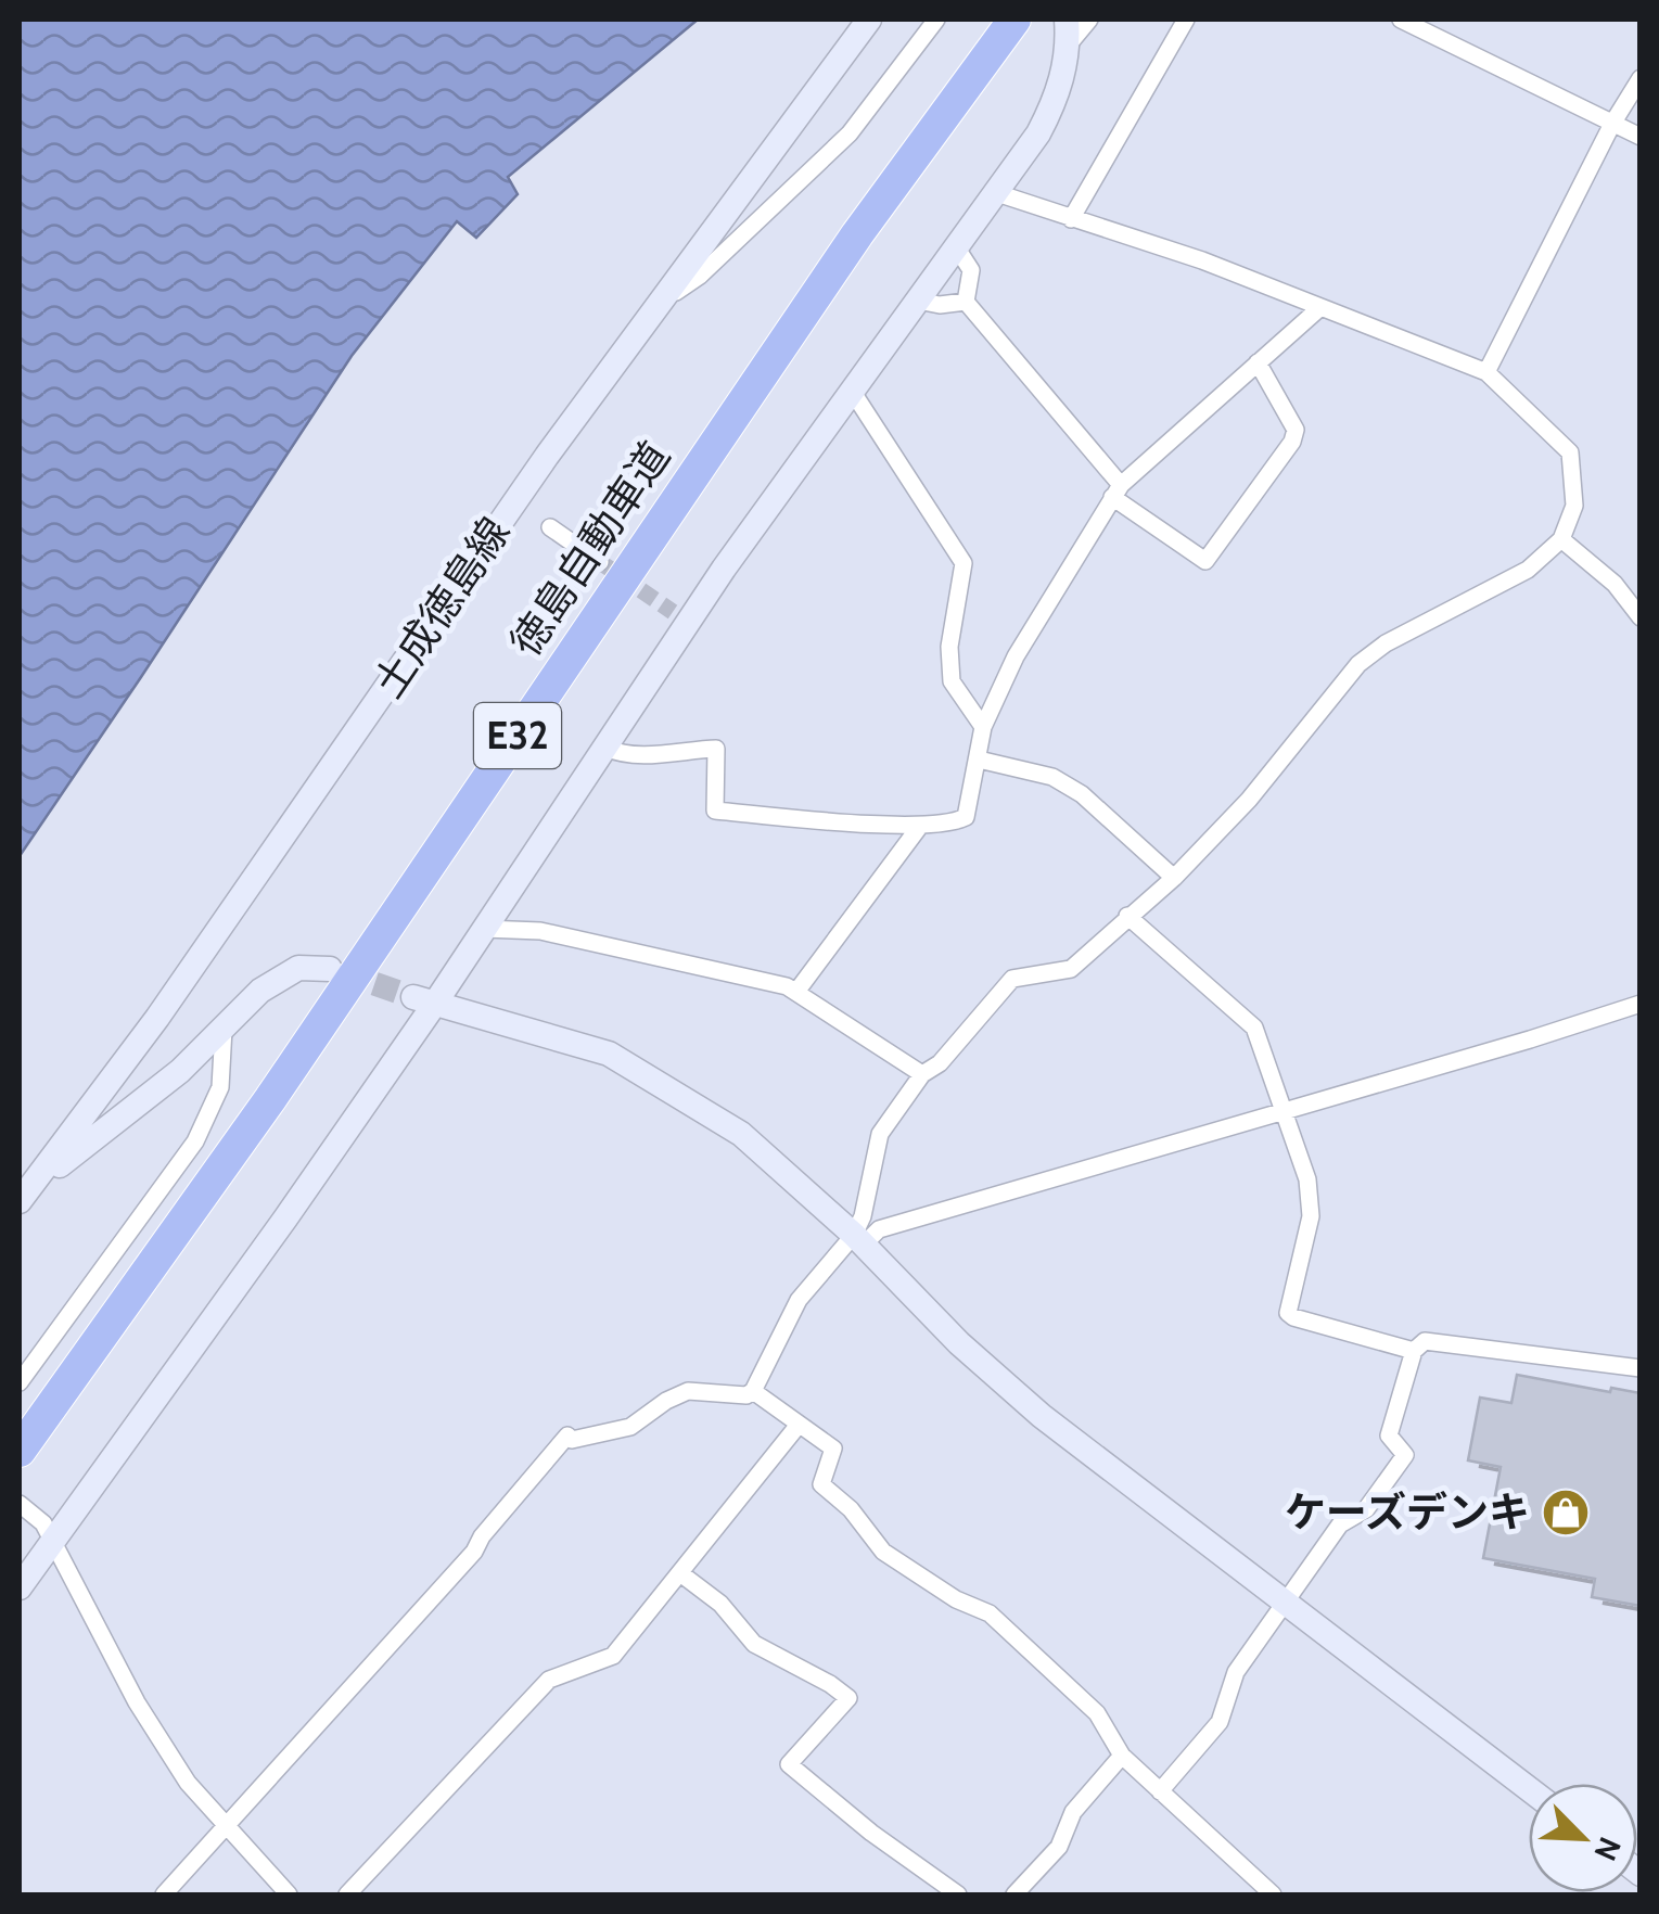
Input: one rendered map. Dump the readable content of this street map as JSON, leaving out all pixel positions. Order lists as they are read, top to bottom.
{
  "streets": {
    "highway": ["徳島自動車道", "E32"],
    "street": ["土成徳島線"]
  },
  "places": {
    "shop": ["ケーズデンキ"]
  },
  "north": "bottom right"
}
